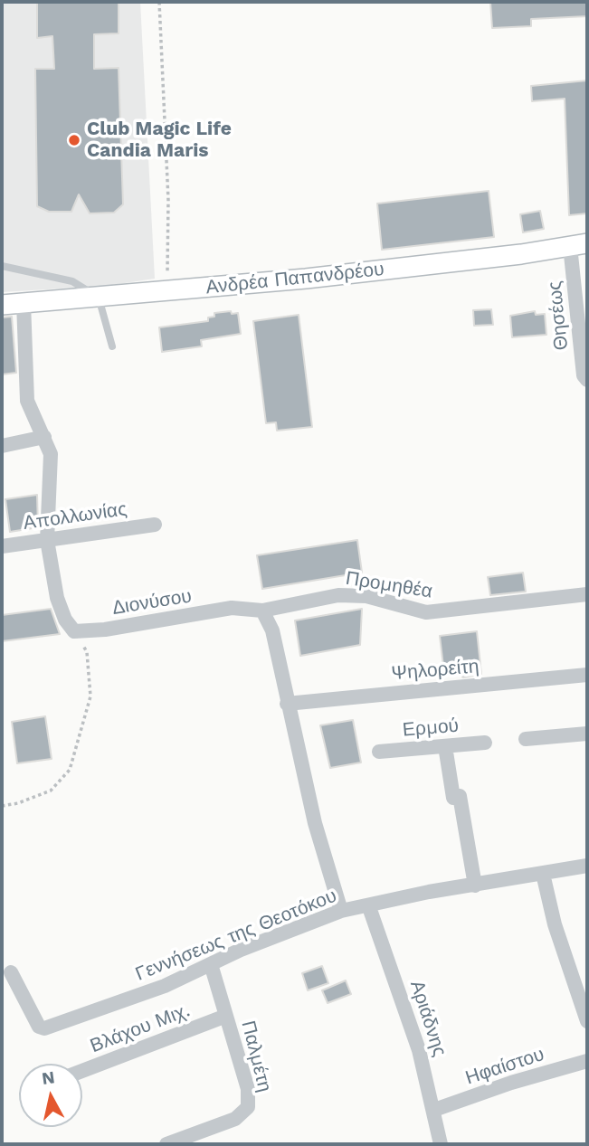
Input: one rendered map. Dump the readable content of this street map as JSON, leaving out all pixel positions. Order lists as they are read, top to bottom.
{
  "streets": {
    "main road": ["Ανδρέα Παπανδρέου"],
    "street": [
      "Θησέως",
      "Απολλωνίας",
      "Προμηθέα",
      "Διονύσου",
      "Ψηλορείτη",
      "Ερμού",
      "Γεννήσεως της Θεοτόκου",
      "Αριάδνης",
      "Βλάχου Μιχ.",
      "Παλμέτη",
      "Ηφαίστου"
    ]
  },
  "crossings": [
    ["Ανδρέα Παπανδρέου", "Θησέως"],
    ["Προμηθέα", "Διονύσου"],
    ["Γεννήσεως της Θεοτόκου", "Αριάδνης"],
    ["Γεννήσεως της Θεοτόκου", "Παλμέτη"],
    ["Αριάδνης", "Ηφαίστου"],
    ["Βλάχου Μιχ.", "Παλμέτη"]
  ],
  "places": ["Club Magic Life Candia Maris"],
  "north": "top"
}
